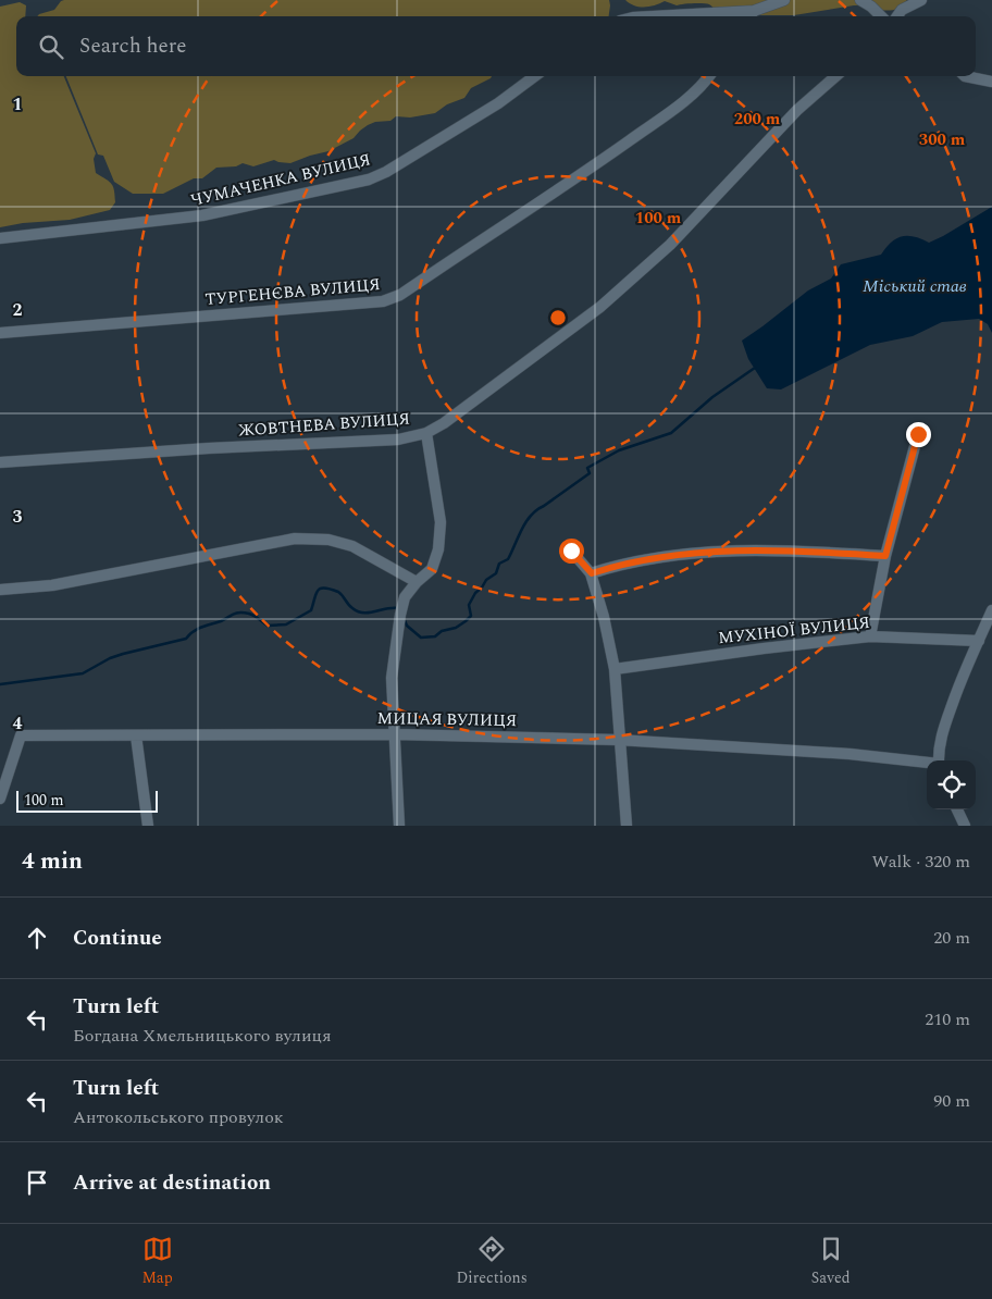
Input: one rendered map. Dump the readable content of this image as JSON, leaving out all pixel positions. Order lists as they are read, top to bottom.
{
  "streets": {
    "street": [
      "ЧУМАЧЕНКА ВУЛИЦЯ",
      "ТУРГЕНЄВА ВУЛИЦЯ",
      "ЖОВТНЕВА ВУЛИЦЯ",
      "МУХІНОЇ ВУЛИЦЯ",
      "МИЦАЯ ВУЛИЦЯ"
    ]
  },
  "water": ["Міський став"],
  "scale_bar": "100 m",
  "page": {
    "search": "Search here",
    "scale": "100 m",
    "heading": ["4 min", "Walk · 320 m"],
    "list": [
      ["Continue", "20 m"],
      ["Turn left", "Богдана Хмельницького вулиця", "210 m"],
      ["Turn left", "Антокольського провулок", "90 m"],
      "Arrive at destination"
    ],
    "nav": ["Map", "Directions", "Saved"]
  },
  "grid": {
    "rows": [
      "1",
      "2",
      "3",
      "4"
    ]
  },
  "rings": ["200 m", "300 m", "100 m"]
}
